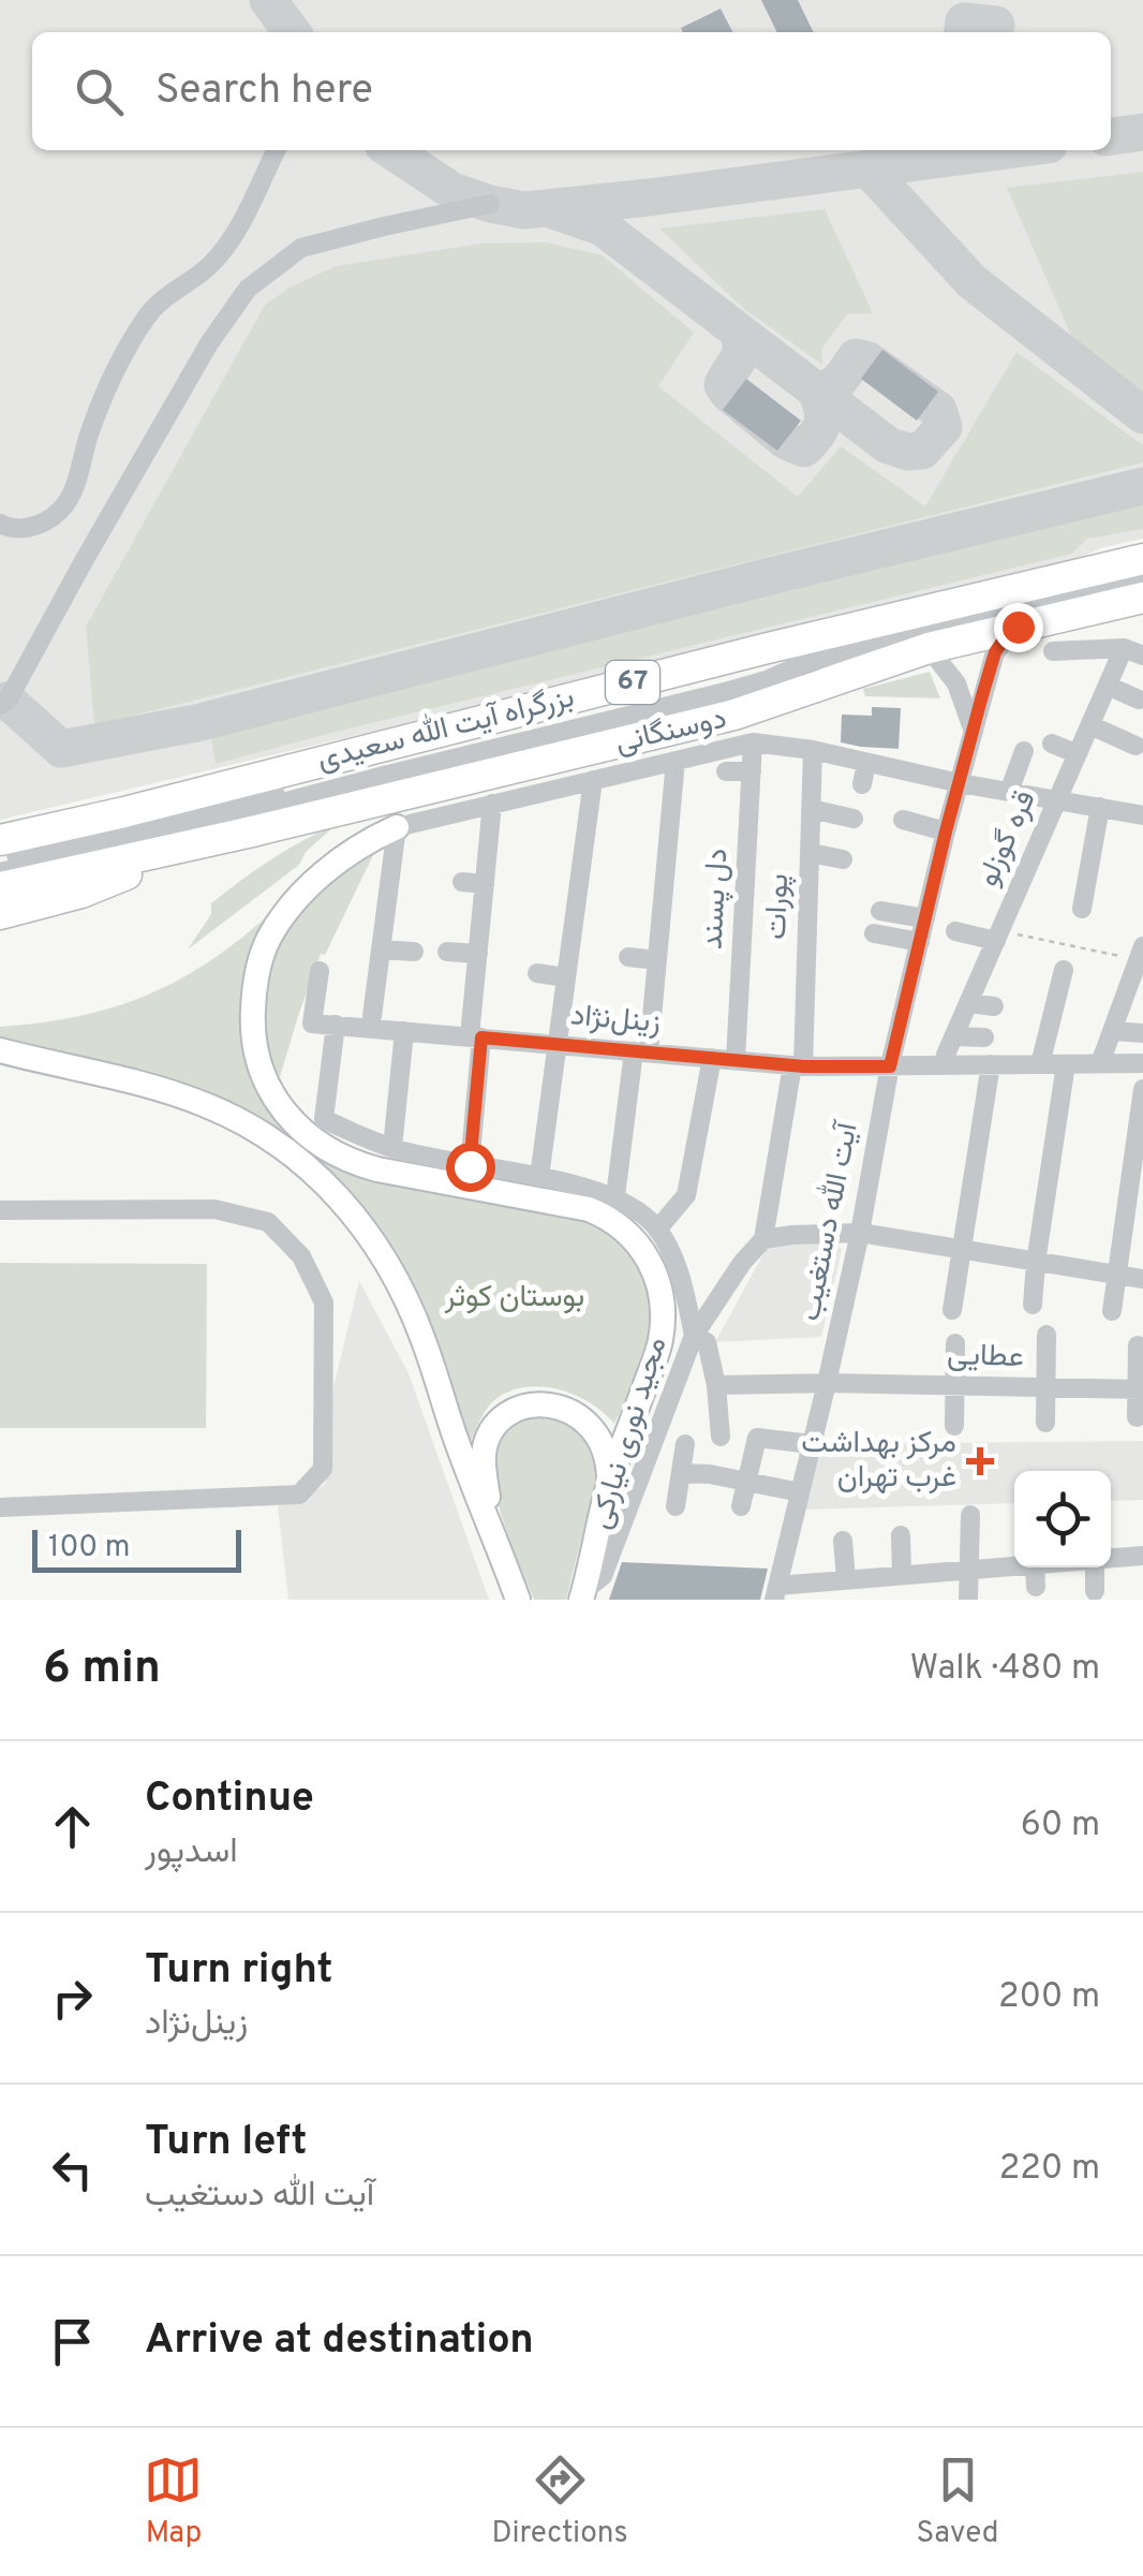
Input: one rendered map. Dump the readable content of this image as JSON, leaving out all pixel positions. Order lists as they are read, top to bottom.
{
  "streets": {
    "highway": ["67", "بزرگراه آیت الله سعیدی"],
    "main road": ["مجید نوری نیارکی"],
    "street": [
      "دوسنگانی",
      "قره گوزلو",
      "دل پسند",
      "پورات",
      "زینل‌نژاد",
      "آیت الله دستغیب",
      "عطایی"
    ]
  },
  "crossings": [
    ["دوسنگانی", "قره گوزلو"],
    ["دوسنگانی", "دل پسند"],
    ["دوسنگانی", "پورات"],
    ["دوسنگانی", "آیت الله دستغیب"],
    ["دوسنگانی", "مجید نوری نیارکی"],
    ["دل پسند", "زینل‌نژاد"],
    ["پورات", "زینل‌نژاد"],
    ["زینل‌نژاد", "آیت الله دستغیب"],
    ["آیت الله دستغیب", "عطایی"]
  ],
  "parks": ["بوستان کوثر"],
  "places": {
    "health": ["مرکز بهداشت غرب تهران"]
  },
  "scale_bar": "100 m",
  "page": {
    "search": "Search here",
    "scale": "100 m",
    "heading": ["6 min", "Walk · 480 m"],
    "list": [
      ["Continue", "اسدپور", "60 m"],
      ["Turn right", "زینل‌نژاد", "200 m"],
      ["Turn left", "آیت الله دستغیب", "220 m"],
      "Arrive at destination"
    ],
    "nav": ["Map", "Directions", "Saved"]
  }
}
